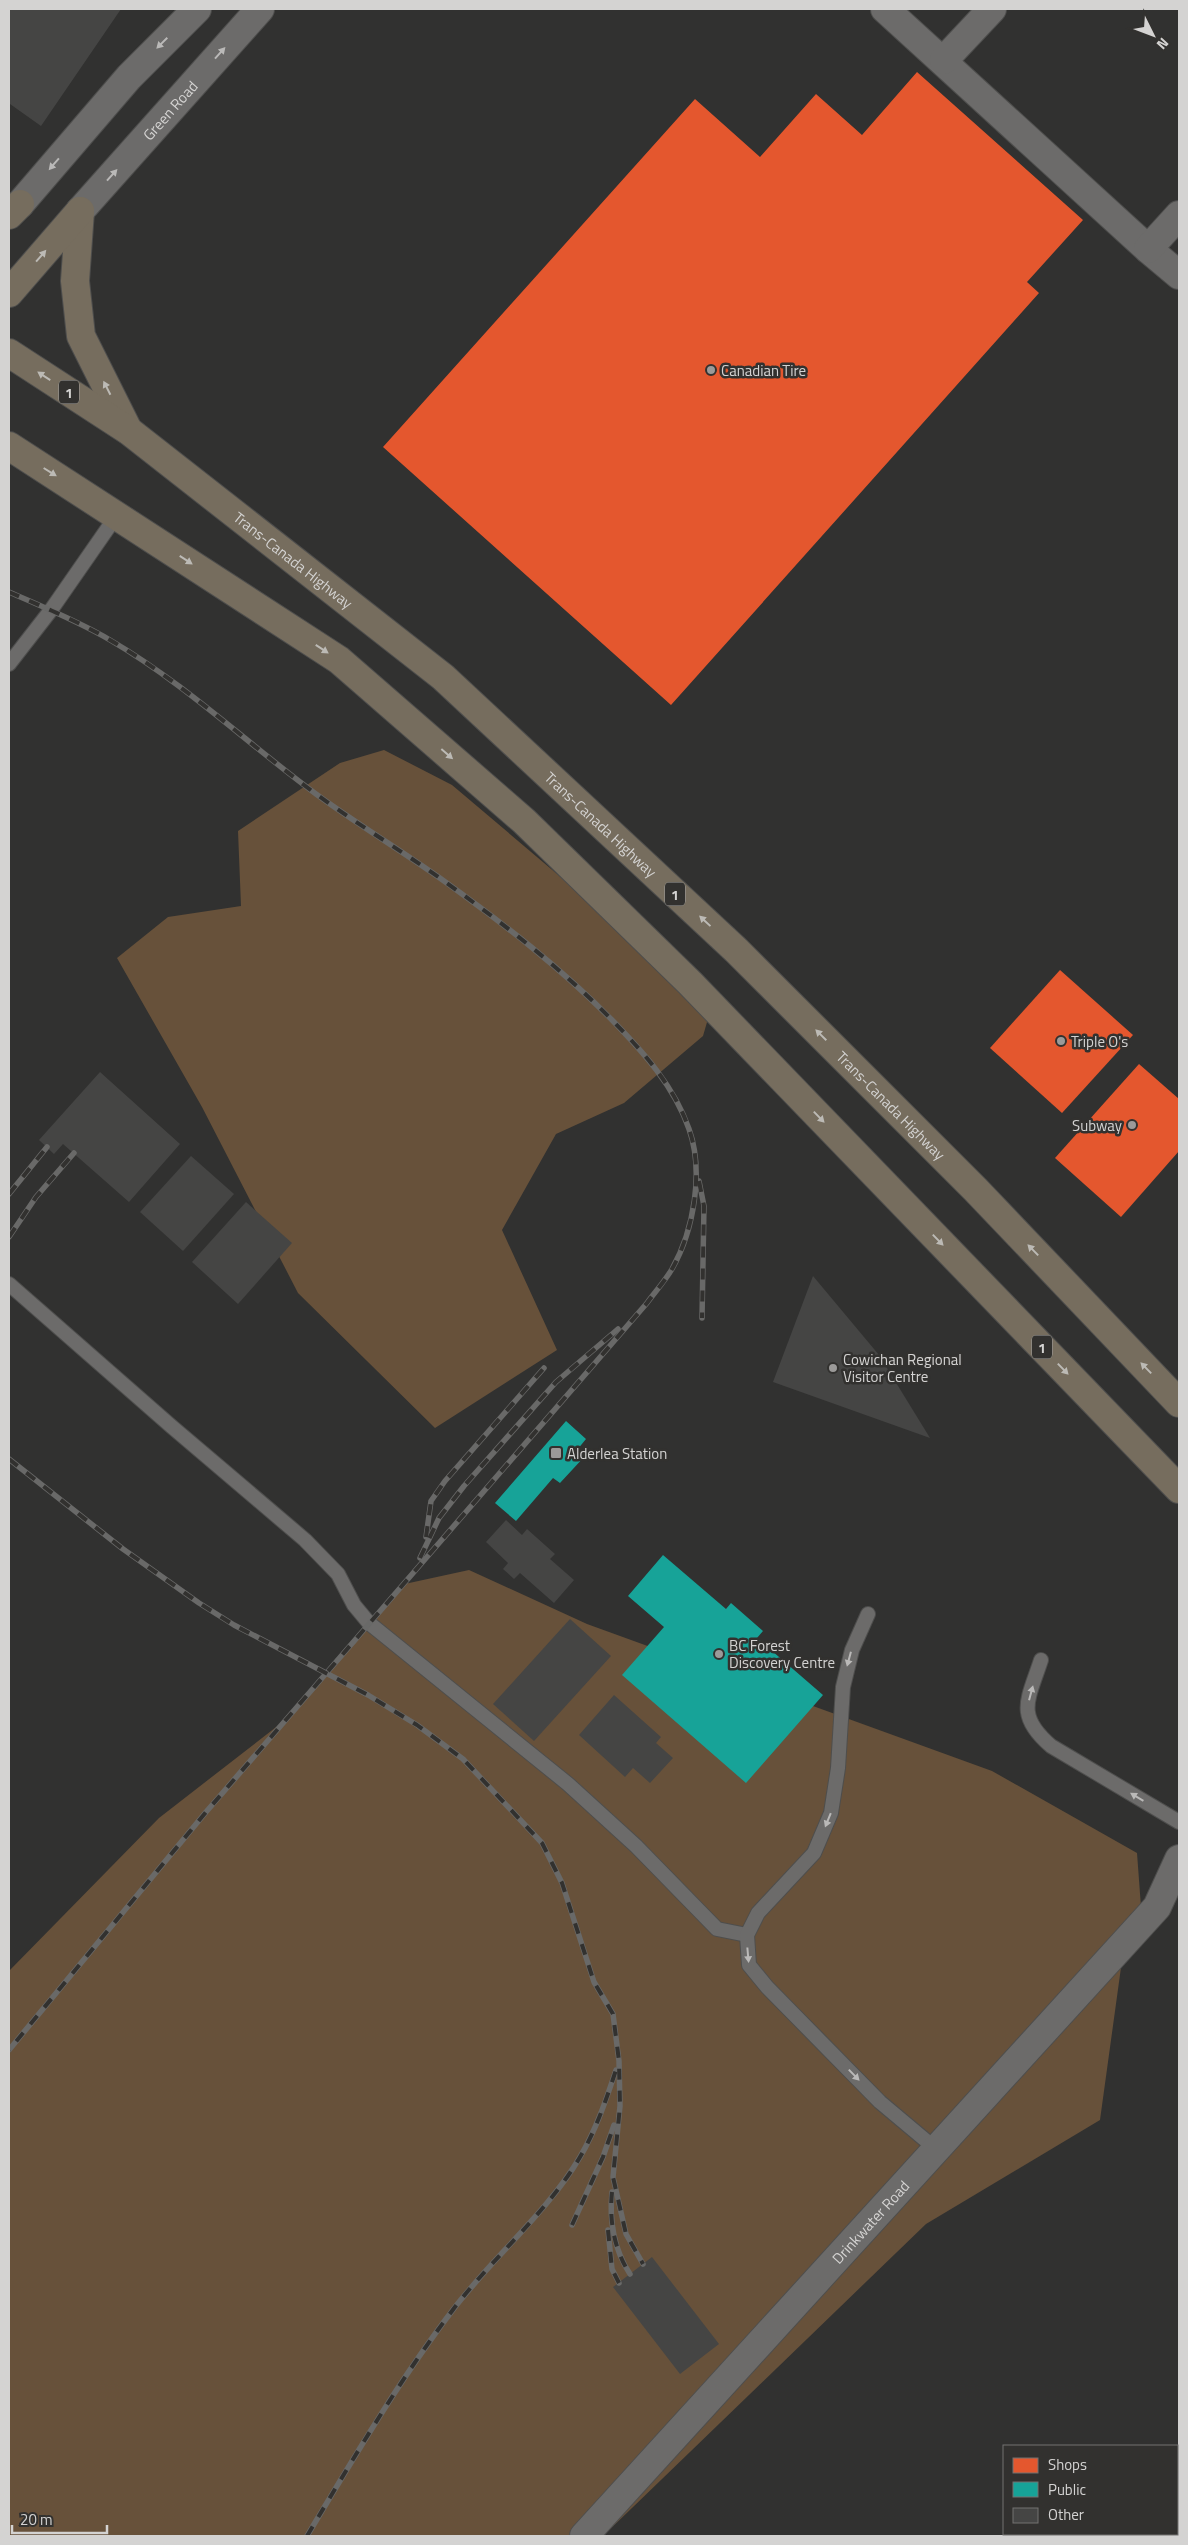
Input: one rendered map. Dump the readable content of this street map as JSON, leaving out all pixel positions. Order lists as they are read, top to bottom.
{
  "streets": {
    "highway": ["1", "Trans-Canada Highway"],
    "street": ["Green Road", "Drinkwater Road"]
  },
  "places": {
    "other": [
      "Canadian Tire",
      "Triple O's",
      "Subway",
      "Cowichan Regional Visitor Centre",
      "BC Forest Discovery Centre"
    ],
    "transit": ["Alderlea Station"]
  },
  "legend": ["Shops", "Public", "Other"],
  "scale_bar": "20 m",
  "north": "bottom right"
}
